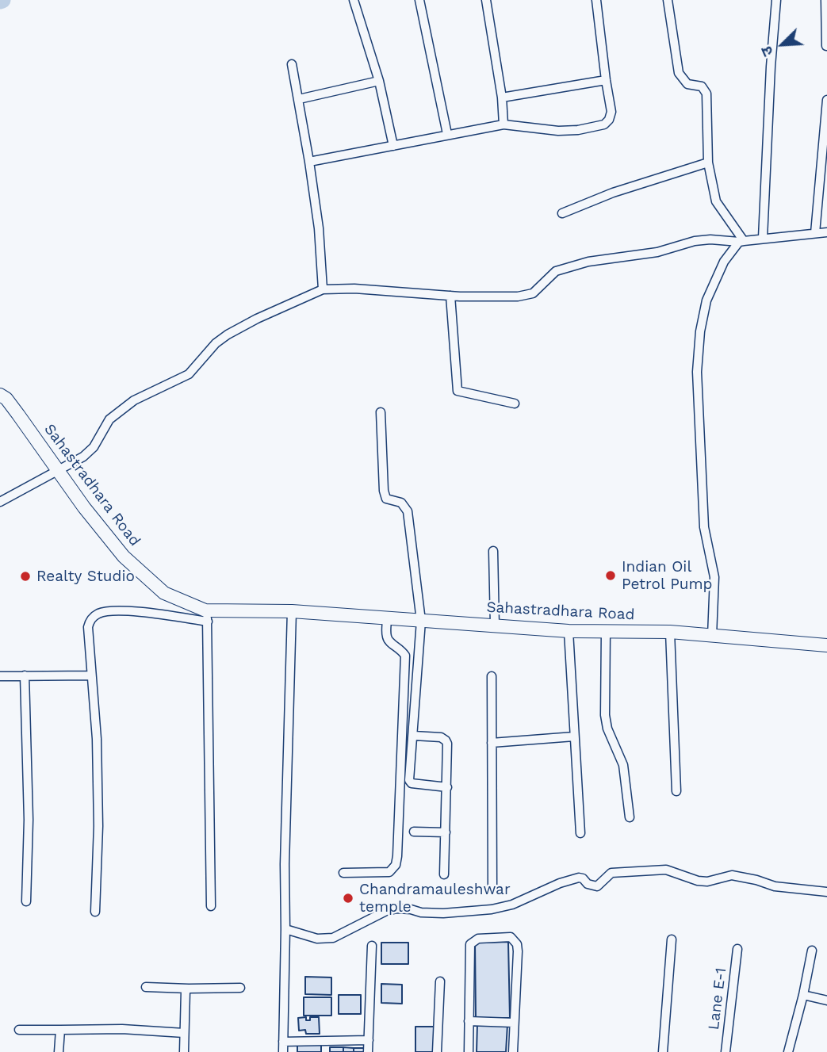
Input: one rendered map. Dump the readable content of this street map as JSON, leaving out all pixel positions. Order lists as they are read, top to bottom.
{
  "streets": {
    "main road": ["Sahastradhara Road"],
    "street": ["Lane E-1"]
  },
  "places": ["Indian Oil Petrol Pump", "Realty Studio", "Chandramauleshwar temple"],
  "north": "bottom left"
}
